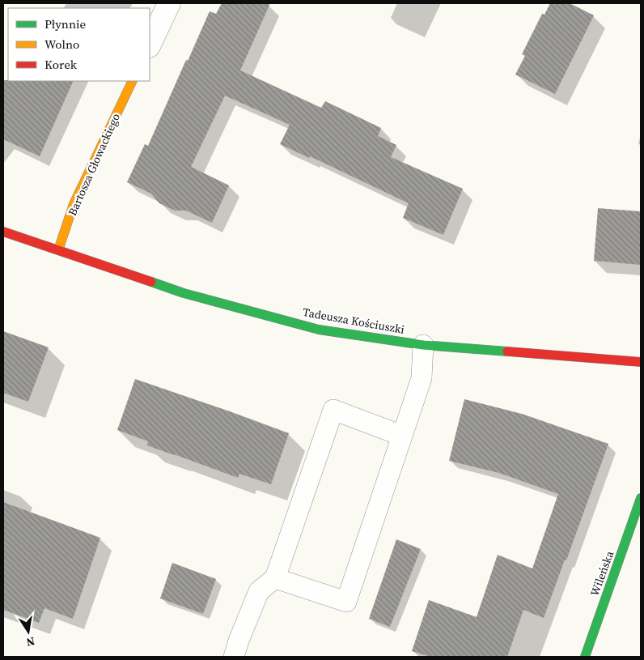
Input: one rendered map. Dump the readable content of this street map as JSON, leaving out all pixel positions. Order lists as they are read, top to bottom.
{
  "streets": {
    "street": ["Bartosza Głowackiego", "Tadeusza Kościuszki", "Wileńska"]
  },
  "crossings": [
    ["Bartosza Głowackiego", "Tadeusza Kościuszki"]
  ],
  "legend": ["Płynnie", "Wolno", "Korek"],
  "north": "bottom"
}
